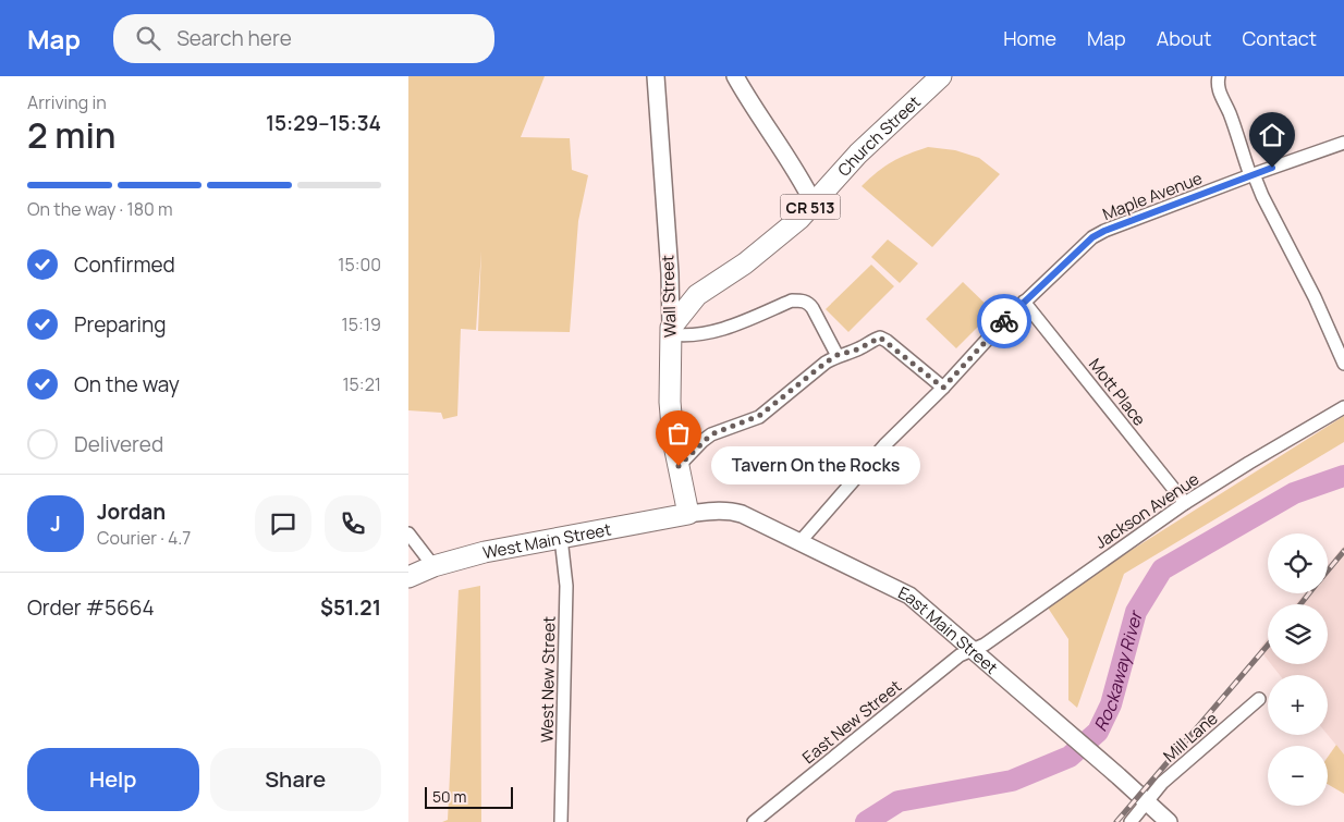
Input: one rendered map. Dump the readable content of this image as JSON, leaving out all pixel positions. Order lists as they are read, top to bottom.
{
  "streets": {
    "main road": [
      "Church Street",
      "CR 513",
      "Wall Street",
      "West Main Street"
    ],
    "street": [
      "Maple Avenue",
      "Mott Place",
      "Jackson Avenue",
      "East Main Street",
      "West New Street",
      "East New Street",
      "Mill Lane"
    ]
  },
  "crossings": [
    ["Church Street", "Wall Street"],
    ["Maple Avenue", "Mott Place"],
    ["Maple Avenue", "East Main Street"],
    ["Wall Street", "West Main Street"],
    ["Wall Street", "East Main Street"],
    ["Mott Place", "Jackson Avenue"],
    ["Jackson Avenue", "East Main Street"],
    ["Jackson Avenue", "East New Street"],
    ["West Main Street", "East Main Street"],
    ["West Main Street", "West New Street"],
    ["East Main Street", "East New Street"],
    ["East Main Street", "Mill Lane"]
  ],
  "water": ["Rockaway River"],
  "places": ["Tavern On the Rocks"],
  "scale_bar": "50 m",
  "page": {
    "header": "Map",
    "search": "Search here",
    "nav": [
      "Home",
      "Map",
      "About",
      "Contact"
    ],
    "heading": ["2 min", "Arriving in", "15:29–15:34"],
    "panel": [
      "Jordan",
      "Courier · 4.7",
      "Order #5664",
      "$51.21"
    ],
    "bar": "On the way · 180 m",
    "list": [
      ["Confirmed", "15:00"],
      ["Preparing", "15:19"],
      ["On the way", "15:21"],
      "Delivered"
    ],
    "bubble": "Tavern On the Rocks",
    "round": "J",
    "map_buttons": ["+", "−"],
    "buttons": ["Help", "Share"],
    "scale": "50 m"
  }
}
